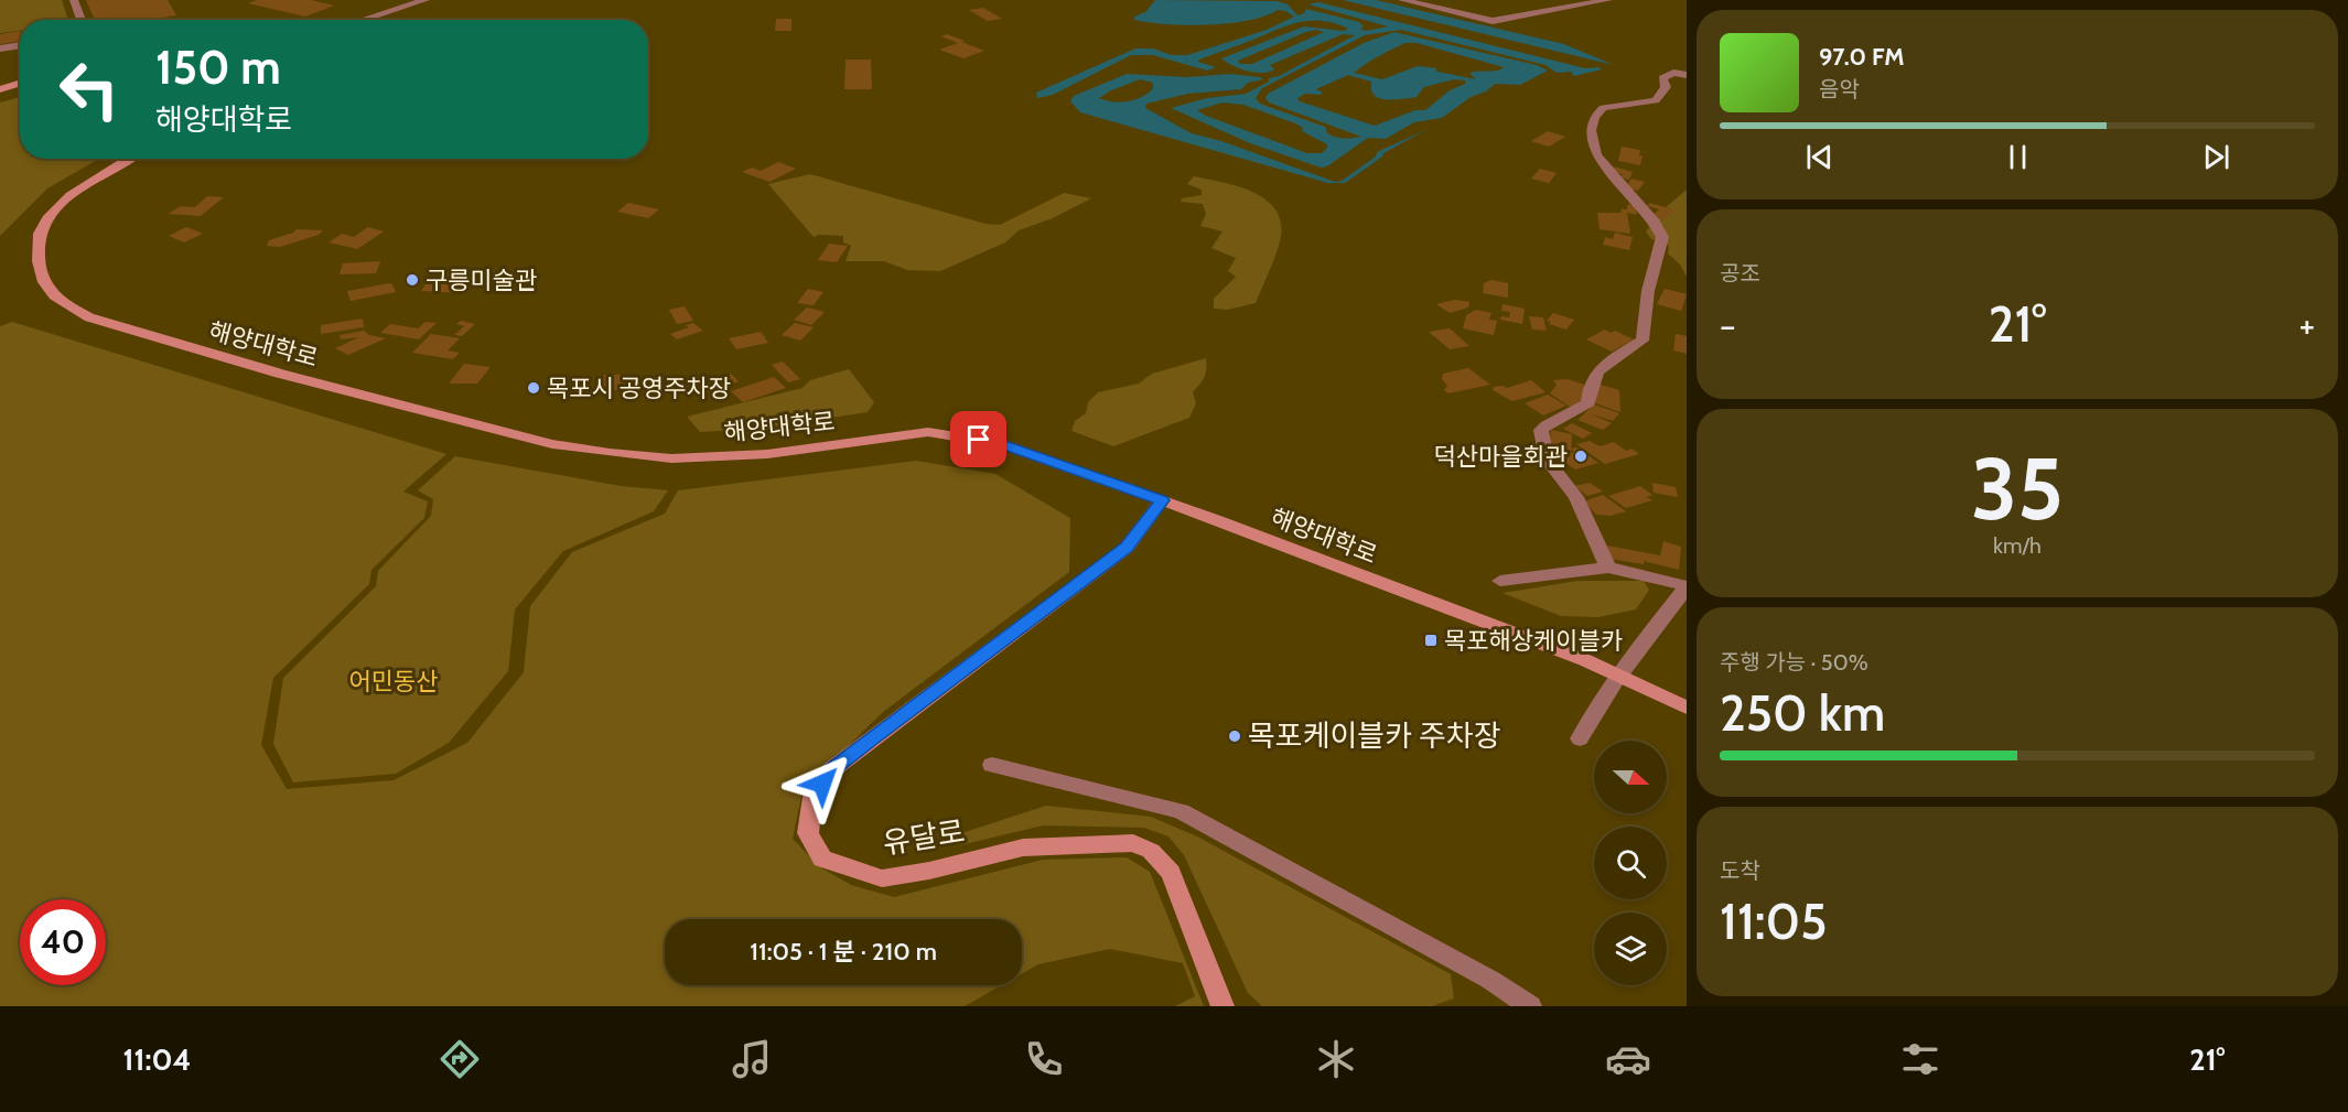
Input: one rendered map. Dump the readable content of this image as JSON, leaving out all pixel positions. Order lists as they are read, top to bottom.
{
  "streets": {
    "street": ["해양대학로", "유달로"]
  },
  "crossings": [
    ["해양대학로", "유달로"]
  ],
  "parks": ["어민동산"],
  "places": {
    "other": [
      "구릉미술관",
      "목포시 공영주차장",
      "덕산마을회관",
      "목포케이블카 주차장"
    ],
    "transit": ["목포해상케이블카"]
  },
  "north": "right",
  "page": {
    "turn": ["150 m", "해양대학로"],
    "song": ["97.0 FM", "음악"],
    "tile": [
      "공조",
      ["35", "km/h"],
      ["주행 가능 · 50%", "250 km"],
      ["도착", "11:05"]
    ],
    "heat": ["−", "21°", "+"],
    "limit": "40",
    "trip": "11:05 · 1 분 · 210 m",
    "tabs": ["11:04", "21°"]
  }
}
